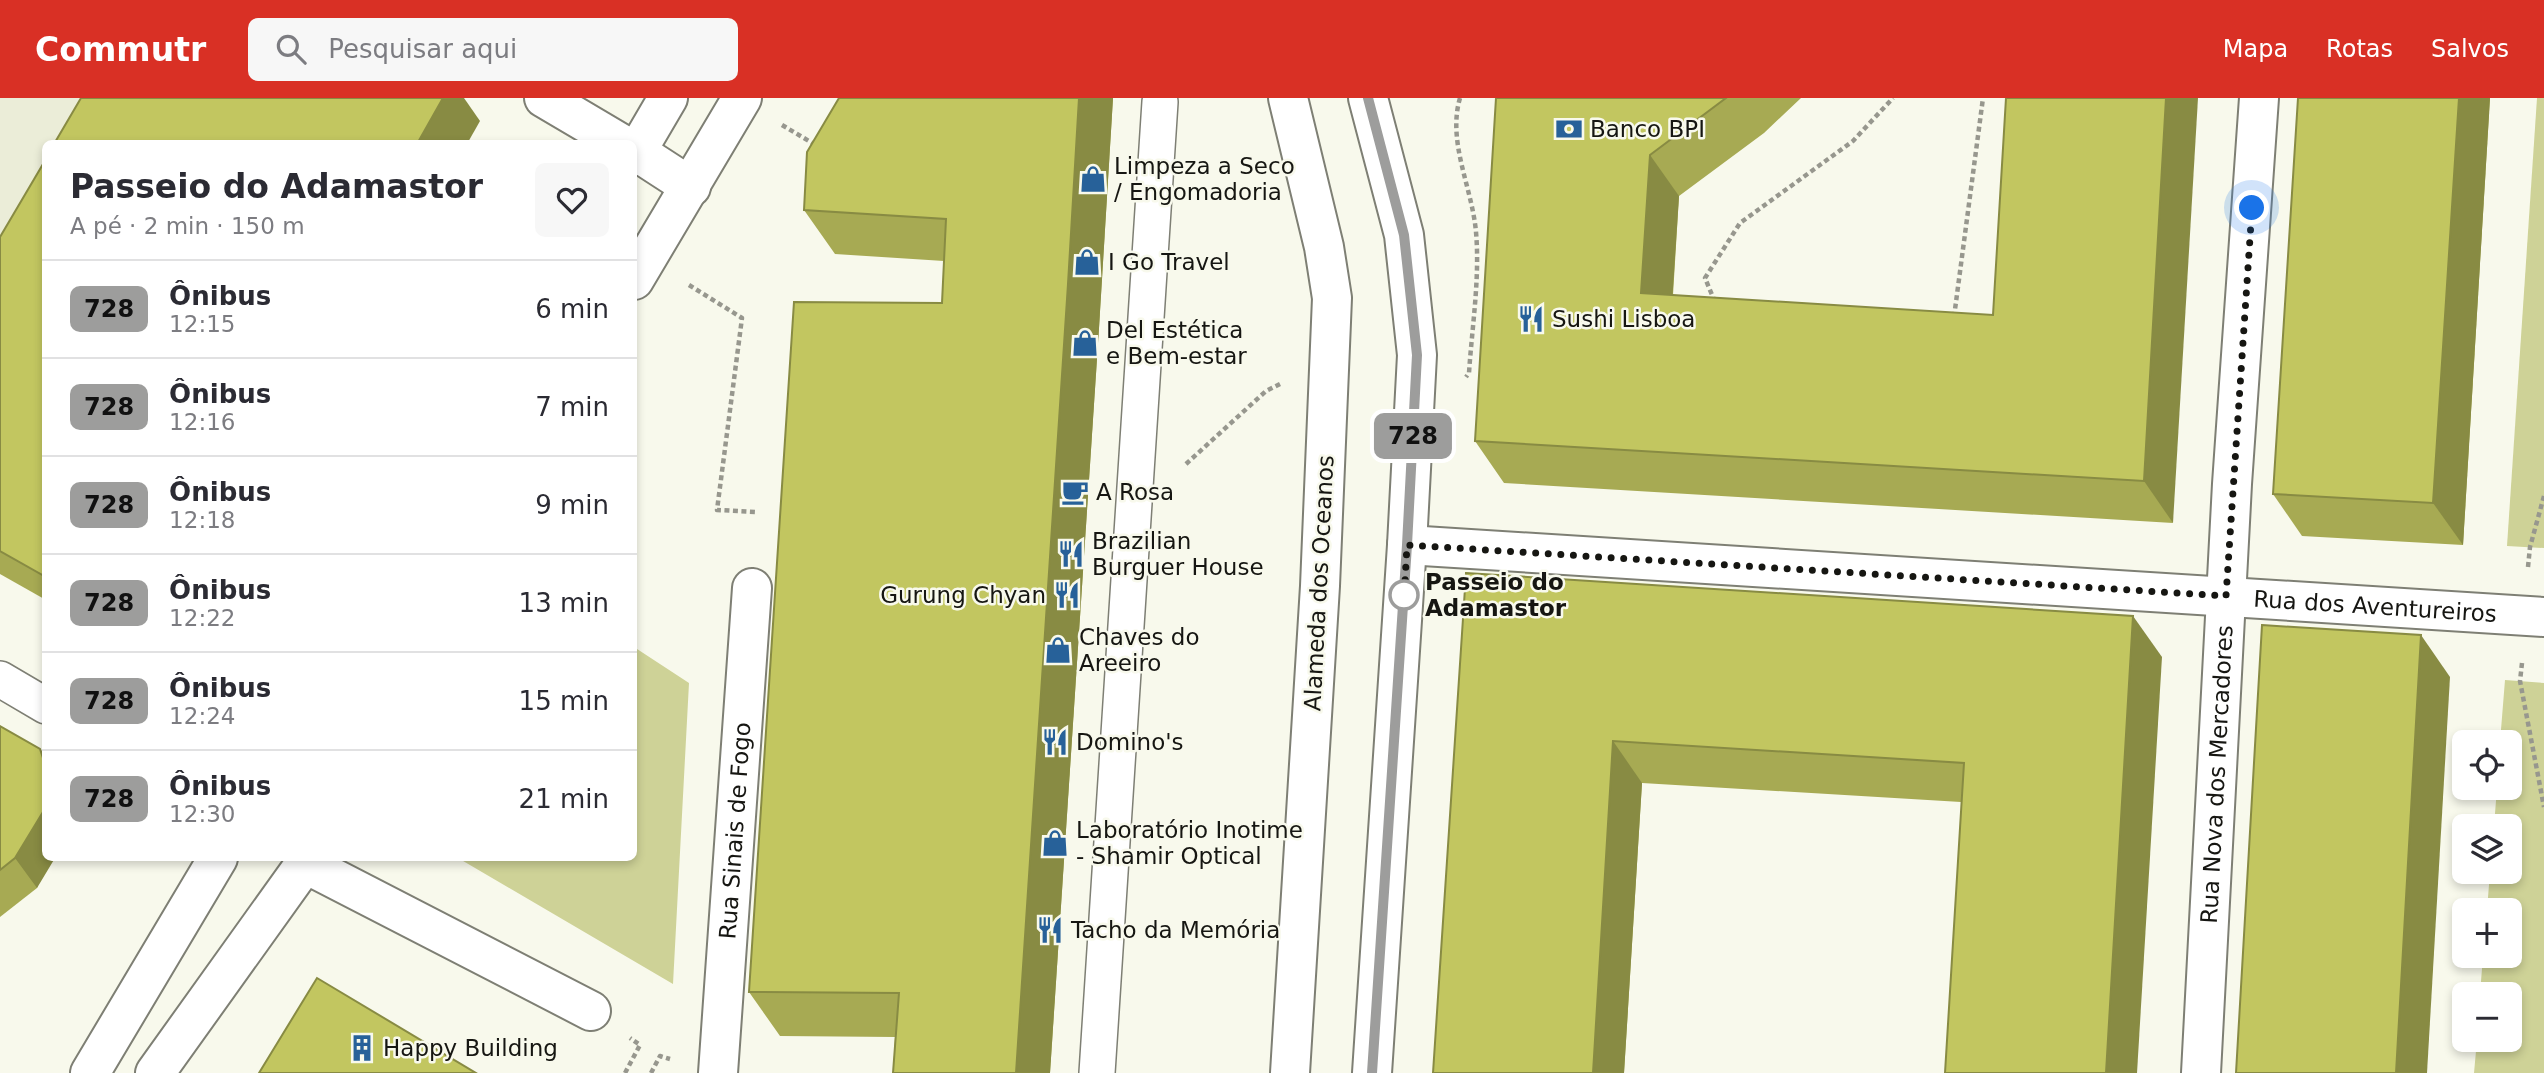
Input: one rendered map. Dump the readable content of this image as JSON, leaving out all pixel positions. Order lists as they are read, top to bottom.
{
  "streets": {
    "street": [
      "Alameda dos Oceanos",
      "Rua dos Aventureiros",
      "Rua Nova dos Mercadores",
      "Rua Sinais de Fogo"
    ]
  },
  "crossings": [
    ["Rua dos Aventureiros", "Rua Nova dos Mercadores"]
  ],
  "places": {
    "bank": ["Banco BPI"],
    "shop": [
      "Limpeza a Seco / Engomadoria",
      "I Go Travel",
      "Del Estética e Bem-estar",
      "Chaves do Areeiro",
      "Laboratório Inotime - Shamir Optical"
    ],
    "restaurant": [
      "Sushi Lisboa",
      "Brazilian Burguer House",
      "Gurung Chyan",
      "Domino's",
      "Tacho da Memória"
    ],
    "cafe": ["A Rosa"],
    "other": ["Passeio do Adamastor"],
    "building": ["Happy Building"]
  },
  "lines": ["bus line 728"],
  "page": {
    "header": "Commutr",
    "search": "Pesquisar aqui",
    "nav": ["Mapa", "Rotas", "Salvos"],
    "on_map": "728",
    "heading": ["Passeio do Adamastor", "A pé · 2 min · 150 m"],
    "list": [
      {
        "mark": "728",
        "name": "Ônibus",
        "note": "12:15",
        "value": "6 min"
      },
      {
        "mark": "728",
        "name": "Ônibus",
        "note": "12:16",
        "value": "7 min"
      },
      {
        "mark": "728",
        "name": "Ônibus",
        "note": "12:18",
        "value": "9 min"
      },
      {
        "mark": "728",
        "name": "Ônibus",
        "note": "12:22",
        "value": "13 min"
      },
      {
        "mark": "728",
        "name": "Ônibus",
        "note": "12:24",
        "value": "15 min"
      },
      {
        "mark": "728",
        "name": "Ônibus",
        "note": "12:30",
        "value": "21 min"
      }
    ],
    "map_buttons": ["+", "−"]
  }
}
